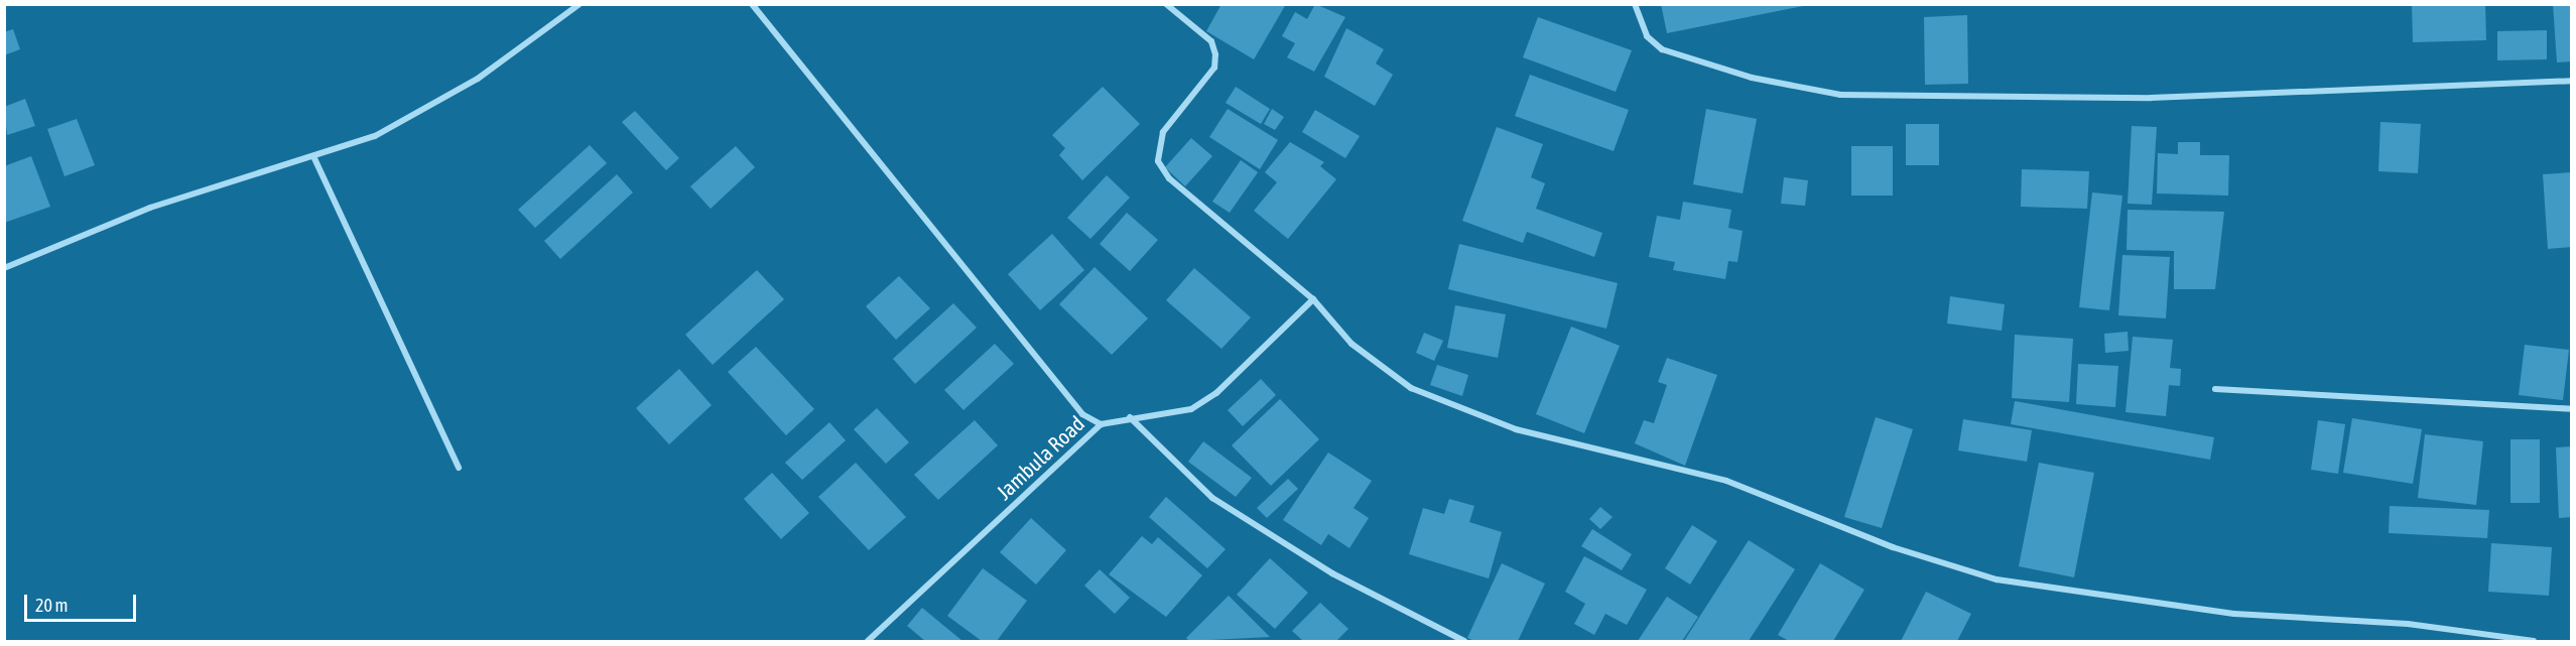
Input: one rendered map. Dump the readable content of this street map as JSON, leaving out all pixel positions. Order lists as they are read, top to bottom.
{
  "streets": {
    "street": ["Jambula Road"]
  },
  "scale_bar": "20 m"
}
